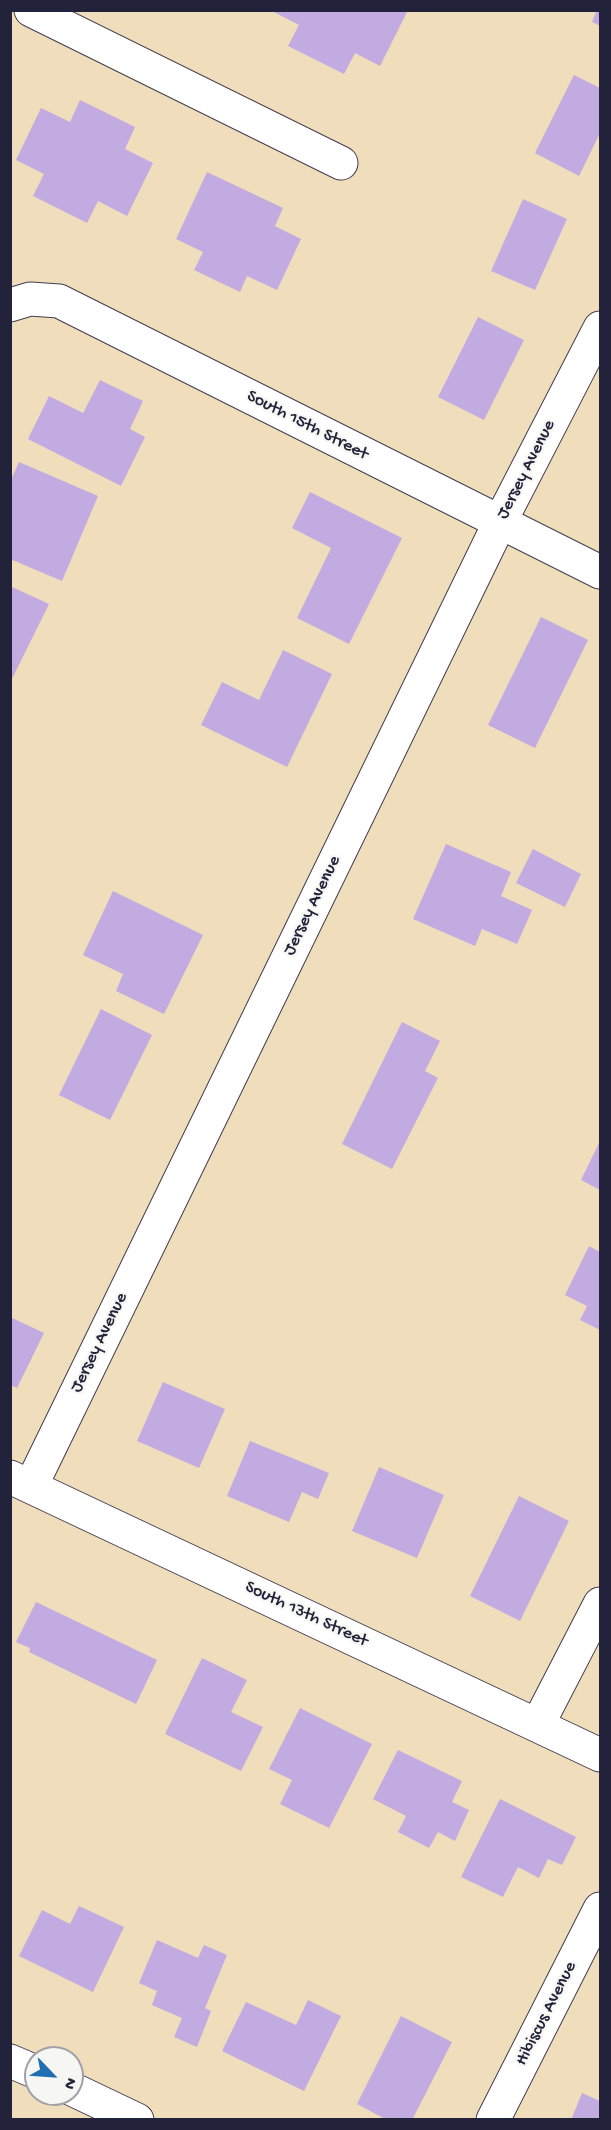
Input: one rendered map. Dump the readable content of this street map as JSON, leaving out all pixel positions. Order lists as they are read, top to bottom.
{
  "streets": {
    "street": [
      "South 15th Street",
      "Jersey Avenue",
      "South 13th Street",
      "Hibiscus Avenue"
    ]
  },
  "crossings": [
    ["South 15th Street", "Jersey Avenue"],
    ["Jersey Avenue", "South 13th Street"]
  ],
  "north": "bottom right"
}
